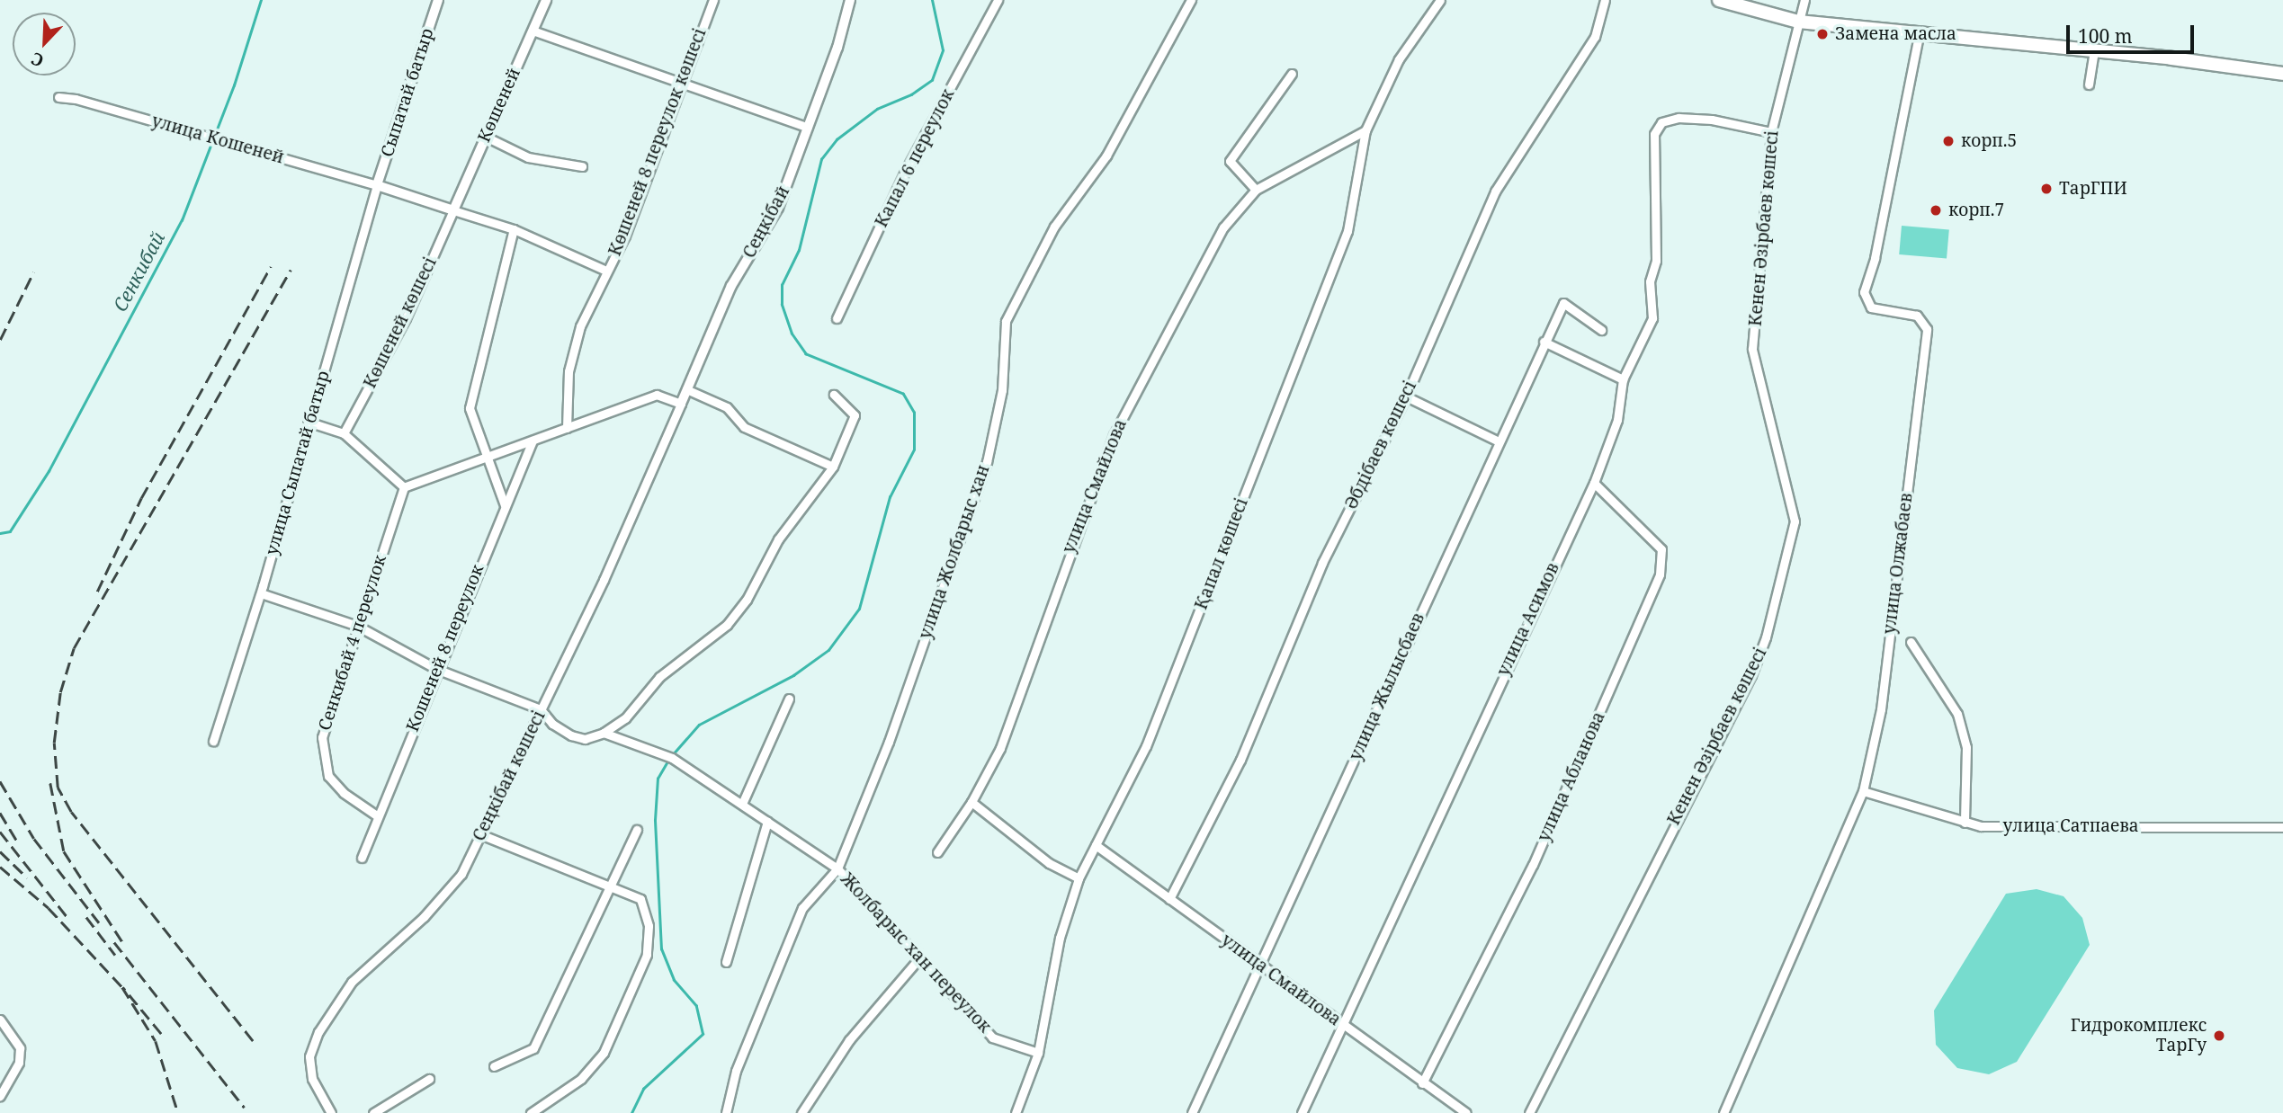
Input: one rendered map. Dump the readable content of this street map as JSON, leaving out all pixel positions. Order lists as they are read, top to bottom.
{
  "streets": {
    "street": [
      "Сыпатай батыр",
      "Көшеней",
      "улица Кошеней",
      "Көшеней 8 переулок көшесі",
      "Капал 6 переулок",
      "Сеңкібай",
      "Кенен Әзірбаев көшесі",
      "Көшеней көшесі",
      "Әбдібаев көшесі",
      "улица Сыпатай батыр",
      "улица Смайлова",
      "улица Жолбарыс хан",
      "Қапал көшесі",
      "улица Олжабаев",
      "улица Асимов",
      "Сенкибай 4 переулок",
      "Кошеней 8 переулок",
      "улица Жылысбаев",
      "Сеңкібай көшесі",
      "улица Абланова",
      "улица Сатпаева",
      "Жолбарыс хан переулок"
    ]
  },
  "crossings": [
    ["Сыпатай батыр", "улица Кошеней"],
    ["Сыпатай батыр", "улица Сыпатай батыр"],
    ["Көшеней", "Көшеней көшесі"],
    ["улица Кошеней", "улица Сыпатай батыр"],
    ["Сеңкібай", "Сеңкібай көшесі"],
    ["Кенен Әзірбаев көшесі", "улица Асимов"],
    ["Әбдібаев көшесі", "улица Смайлова"],
    ["улица Сыпатай батыр", "Жолбарыс хан переулок"],
    ["улица Смайлова", "Қапал көшесі"],
    ["улица Смайлова", "улица Асимов"],
    ["улица Смайлова", "улица Жылысбаев"],
    ["улица Смайлова", "улица Абланова"],
    ["улица Жолбарыс хан", "Жолбарыс хан переулок"],
    ["Қапал көшесі", "Жолбарыс хан переулок"],
    ["улица Олжабаев", "улица Сатпаева"],
    ["улица Асимов", "улица Абланова"],
    ["Сенкибай 4 переулок", "Кошеней 8 переулок"],
    ["Сенкибай 4 переулок", "Жолбарыс хан переулок"],
    ["Кошеней 8 переулок", "Жолбарыс хан переулок"],
    ["Сеңкібай көшесі", "Жолбарыс хан переулок"]
  ],
  "water": ["Сенкибай"],
  "places": [
    "Замена масла",
    "корп.5",
    "ТарГПИ",
    "корп.7",
    "Гидрокомплекс ТарГу"
  ],
  "scale_bar": "100 m",
  "north": "bottom left"
}
